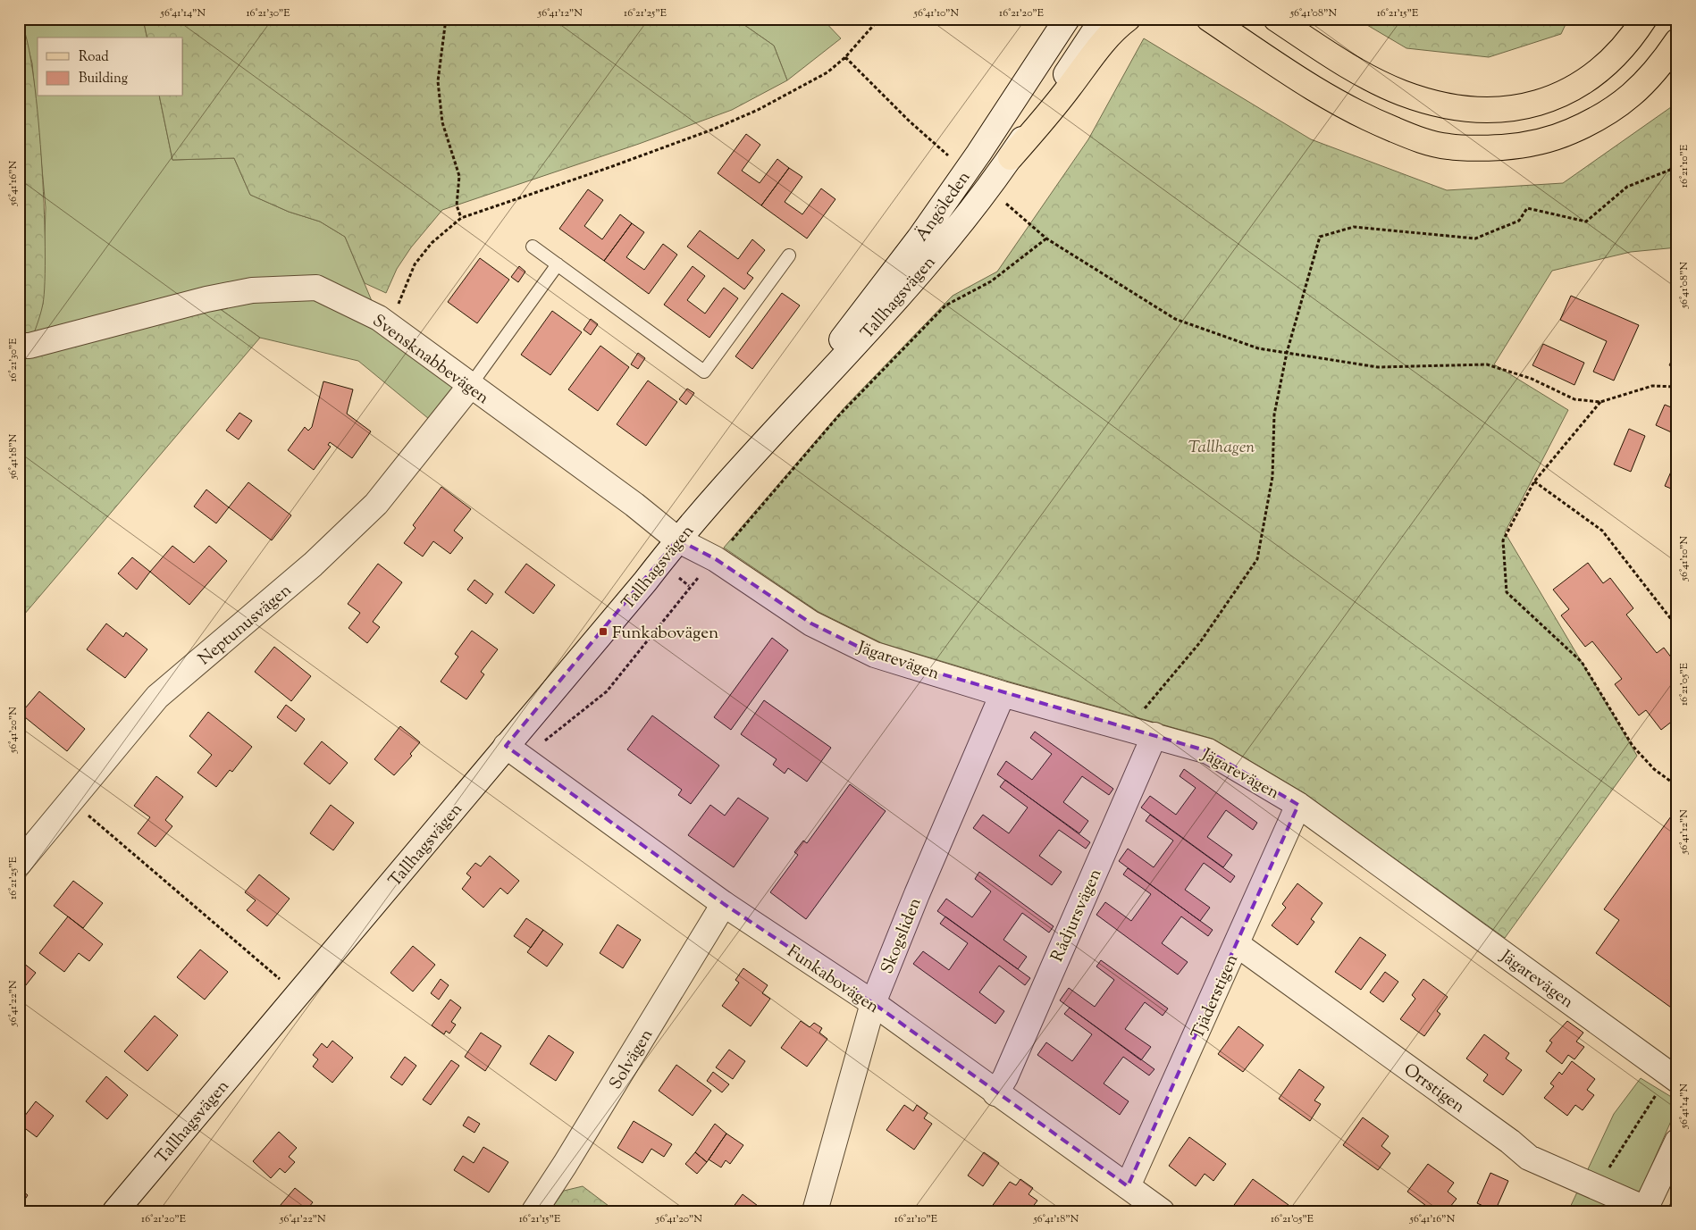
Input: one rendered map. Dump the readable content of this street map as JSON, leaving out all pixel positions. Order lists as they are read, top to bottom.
{
  "streets": {
    "street": [
      "Ängöleden",
      "Tallhagsvägen",
      "Svensknabbevägen",
      "Neptunusvägen",
      "Jägarevägen",
      "Rådjursvägen",
      "Skogsliden",
      "Funkabovägen",
      "Tjäderstigen",
      "Solvägen",
      "Orrstigen"
    ]
  },
  "crossings": [
    ["Ängöleden", "Tallhagsvägen"],
    ["Tallhagsvägen", "Svensknabbevägen"],
    ["Tallhagsvägen", "Jägarevägen"],
    ["Tallhagsvägen", "Funkabovägen"],
    ["Svensknabbevägen", "Neptunusvägen"],
    ["Svensknabbevägen", "Jägarevägen"],
    ["Jägarevägen", "Rådjursvägen"],
    ["Jägarevägen", "Skogsliden"],
    ["Jägarevägen", "Tjäderstigen"],
    ["Rådjursvägen", "Funkabovägen"],
    ["Skogsliden", "Funkabovägen"],
    ["Funkabovägen", "Tjäderstigen"],
    ["Funkabovägen", "Solvägen"],
    ["Tjäderstigen", "Orrstigen"]
  ],
  "parks": ["Tallhagen"],
  "places": {
    "transit": ["Funkabovägen"]
  },
  "legend": ["Road", "Building"],
  "coordinates": [
    "56°41'14\"N",
    "16°21'30\"E",
    "56°41'12\"N",
    "16°21'25\"E",
    "56°41'10\"N",
    "16°21'20\"E",
    "56°41'08\"N",
    "16°21'15\"E",
    "16°21'10\"E",
    "56°41'16\"N",
    "56°41'18\"N",
    "16°21'05\"E",
    "56°41'20\"N",
    "56°41'22\"N"
  ]
}
